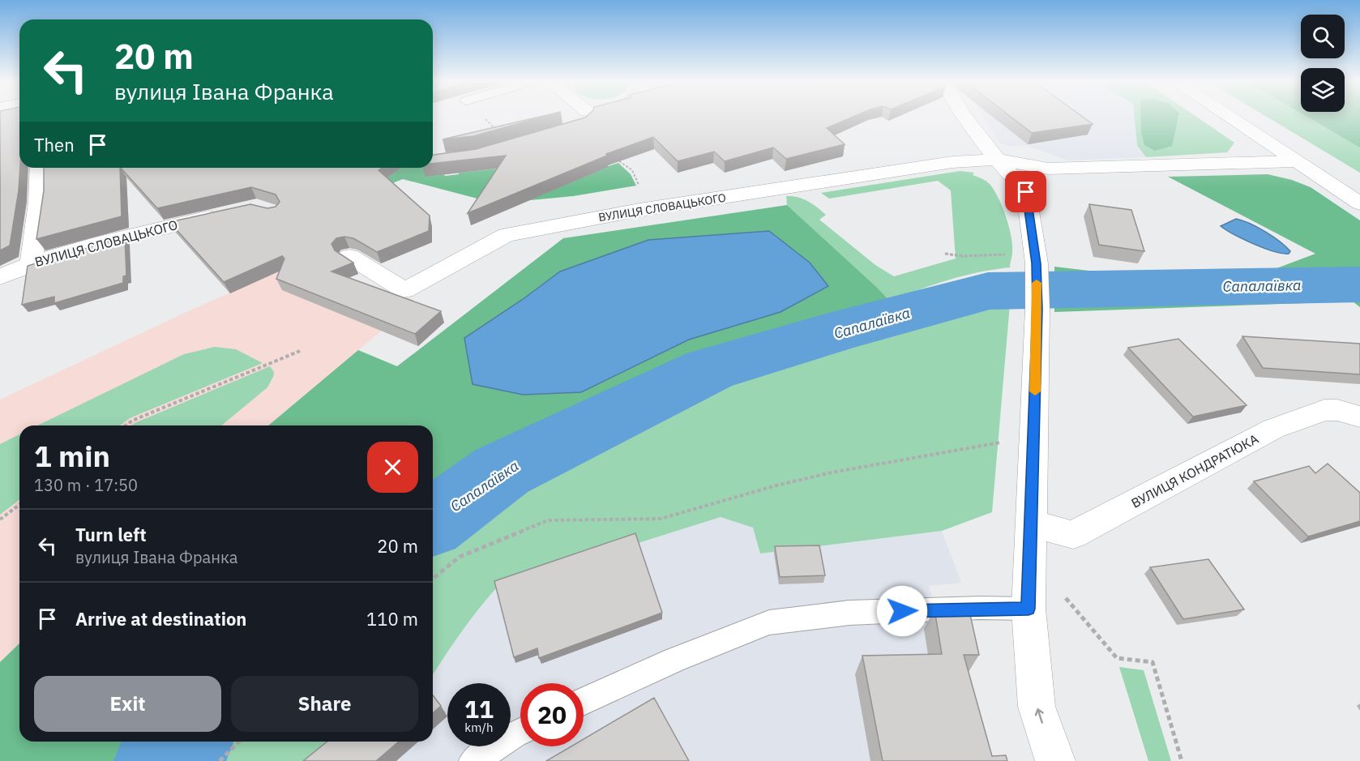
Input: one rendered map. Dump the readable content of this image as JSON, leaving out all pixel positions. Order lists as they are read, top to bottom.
{
  "streets": {
    "street": ["ВУЛИЦЯ СЛОВАЦЬКОГО", "ВУЛИЦЯ КОНДРАТЮКА"]
  },
  "water": ["Сапалаївка"],
  "page": {
    "turn": ["20 m", "вулиця Івана Франка"],
    "then": "Then",
    "heading": ["1 min", "130 m · 17:50"],
    "list": [
      {
        "name": "Turn left",
        "note": "вулиця Івана Франка",
        "value": "20 m"
      },
      {
        "name": "Arrive at destination",
        "value": "110 m"
      }
    ],
    "buttons": ["Exit", "Share"],
    "speed": "11 km/h",
    "limit": "20"
  }
}
